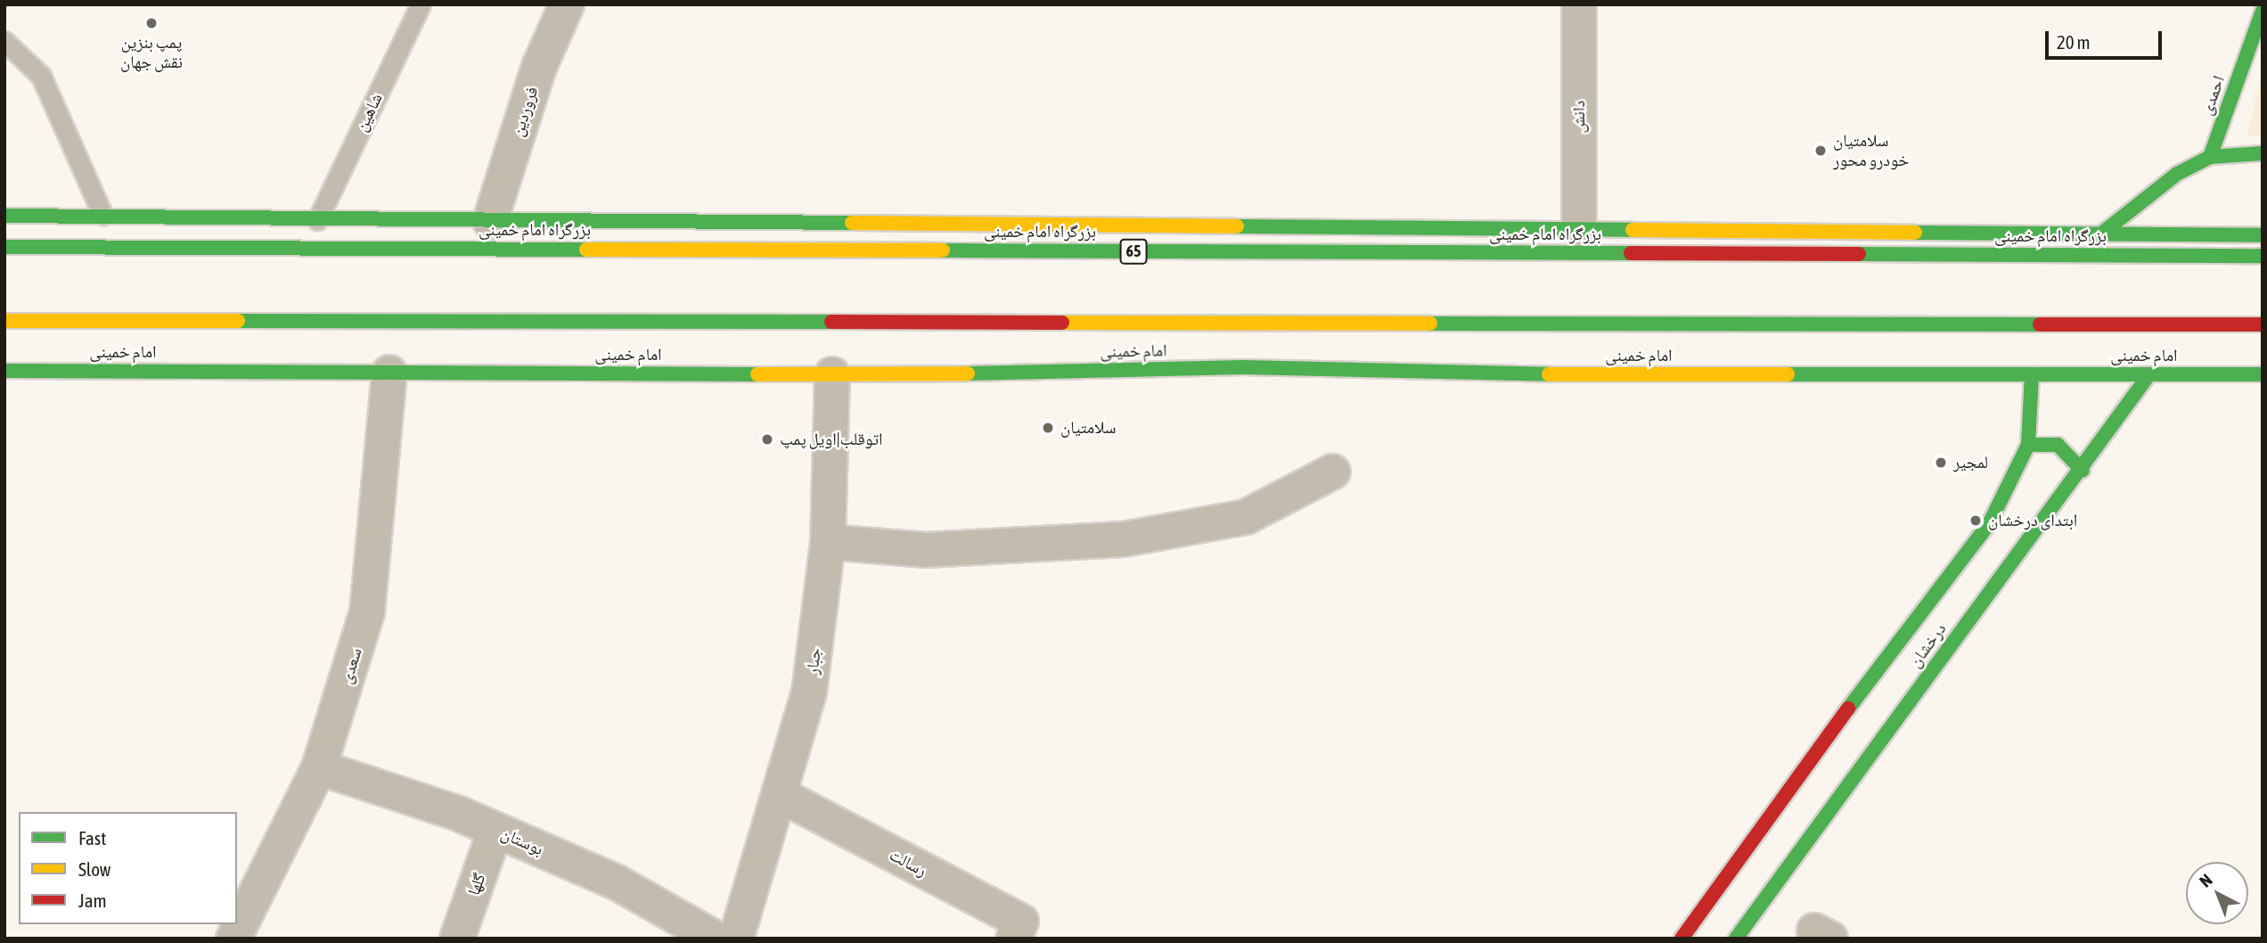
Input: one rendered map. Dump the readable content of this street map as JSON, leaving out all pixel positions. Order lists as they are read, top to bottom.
{
  "streets": {
    "main road": [
      "احمدی",
      "بزرگراه امام خمینی",
      "65",
      "امام خمینی",
      "درخشان"
    ],
    "street": [
      "فروردین",
      "دانش",
      "جبار",
      "سعدی",
      "بوستان",
      "رسالت",
      "گلها"
    ],
    "lane": ["شاهین"]
  },
  "crossings": [
    ["امام خمینی", "درخشان"],
    ["امام خمینی", "جبار"],
    ["امام خمینی", "سعدی"],
    ["جبار", "رسالت"],
    ["سعدی", "بوستان"],
    ["بوستان", "گلها"]
  ],
  "places": [
    "پمپ بنزین نقش جهان",
    "سلامتیان خودرو محور",
    "سلامتیان",
    "اتوقلب|اویل پمپ",
    "لمجیر",
    "ابتدای درخشان"
  ],
  "legend": ["Fast", "Slow", "Jam"],
  "scale_bar": "20 m",
  "north": "top left"
}
